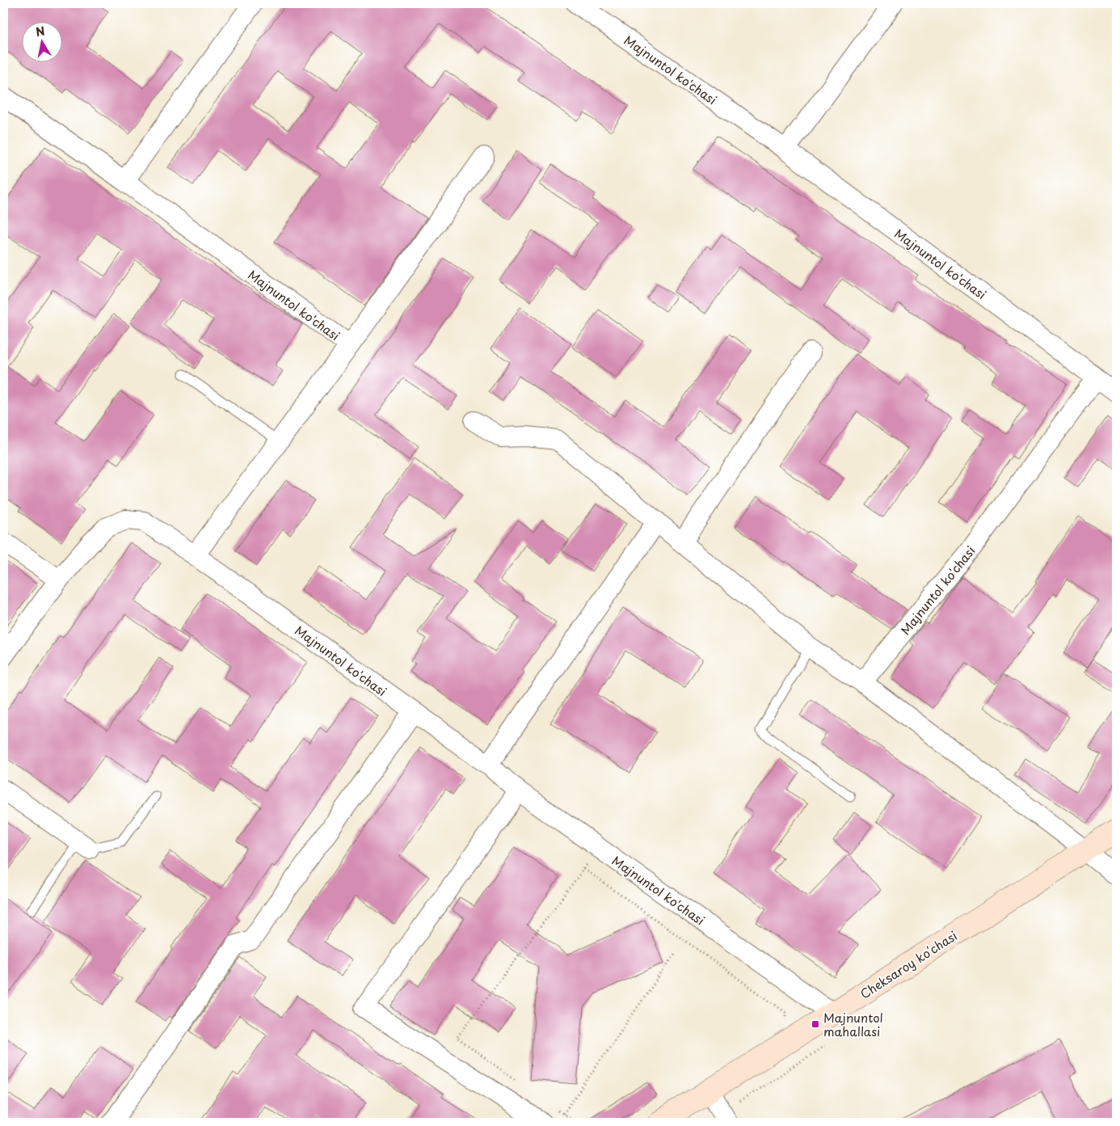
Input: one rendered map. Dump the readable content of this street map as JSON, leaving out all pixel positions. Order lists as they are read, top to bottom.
{
  "streets": {
    "street": ["Majnuntol ko'chasi", "Cheksaroy koʻchasi"]
  },
  "crossings": [
    ["Majnuntol ko'chasi", "Cheksaroy koʻchasi"]
  ],
  "places": {
    "transit": ["Majnuntol mahallasi"]
  },
  "north": "top"
}
